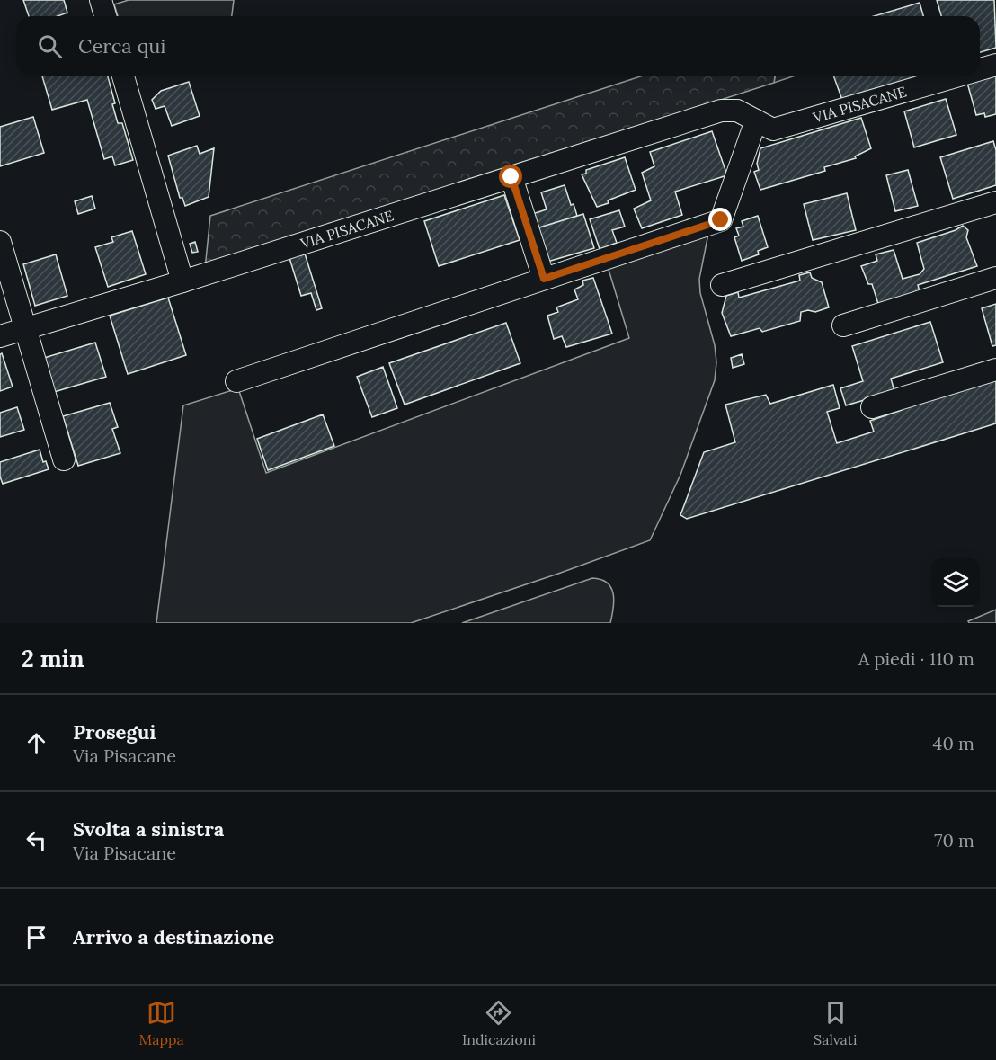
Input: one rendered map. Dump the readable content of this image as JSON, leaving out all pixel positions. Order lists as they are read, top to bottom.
{
  "streets": {
    "street": ["VIA PISACANE"]
  },
  "page": {
    "search": "Cerca qui",
    "heading": ["2 min", "A piedi · 110 m"],
    "list": [
      ["Prosegui", "Via Pisacane", "40 m"],
      ["Svolta a sinistra", "Via Pisacane", "70 m"],
      "Arrivo a destinazione"
    ],
    "nav": ["Mappa", "Indicazioni", "Salvati"]
  }
}
